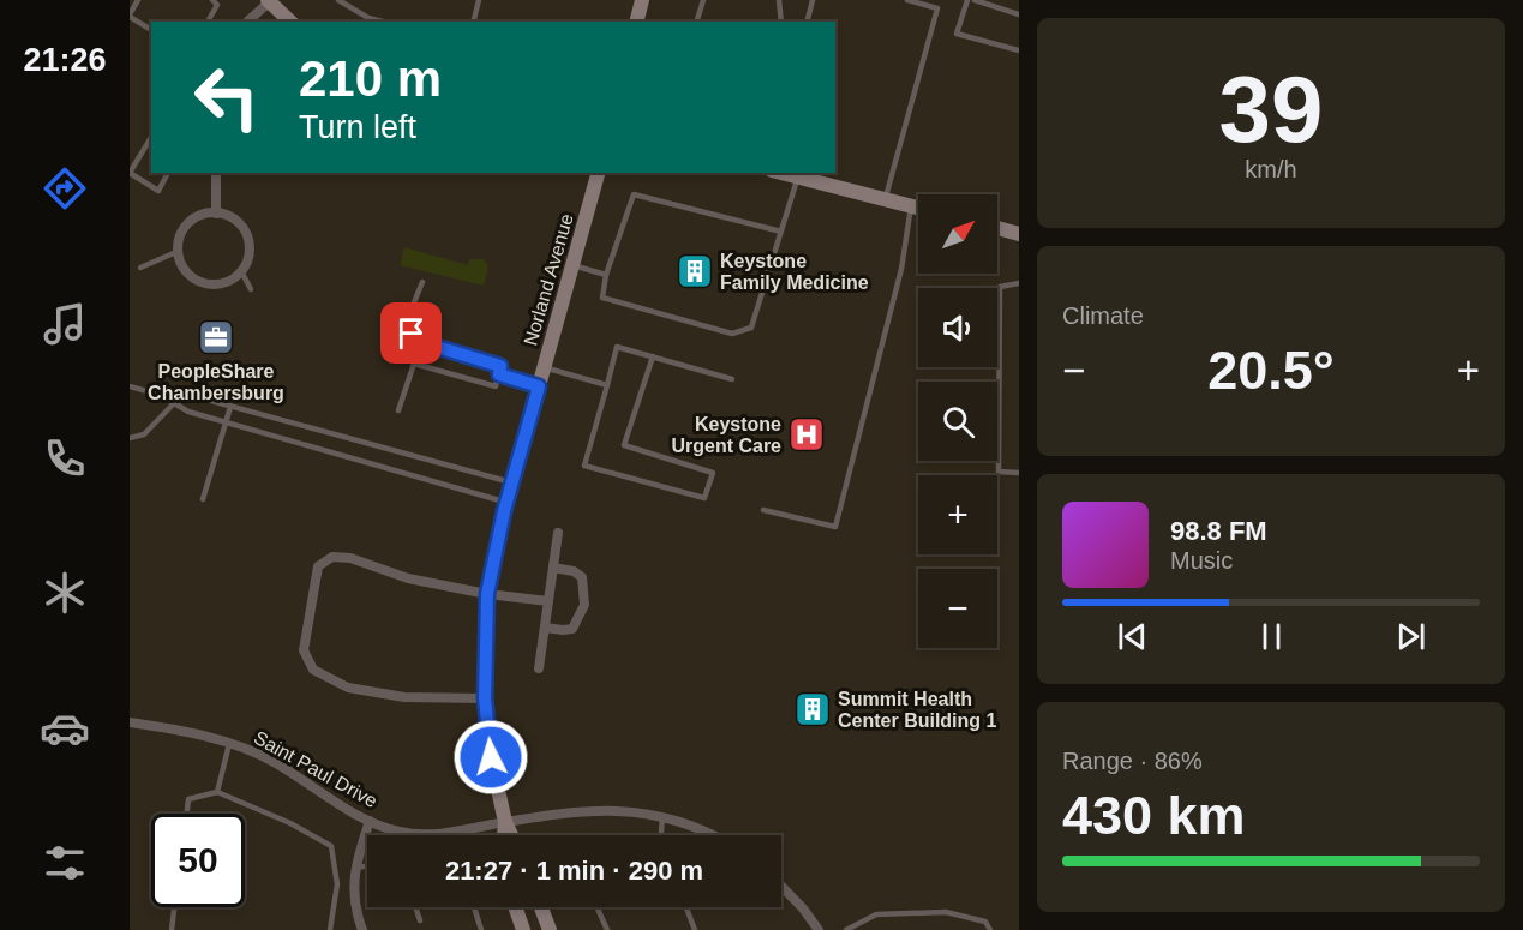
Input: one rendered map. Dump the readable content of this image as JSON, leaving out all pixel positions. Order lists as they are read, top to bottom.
{
  "streets": {
    "main road": ["Norland Avenue"],
    "street": ["Saint Paul Drive"]
  },
  "crossings": [
    ["Norland Avenue", "Saint Paul Drive"]
  ],
  "places": {
    "building": ["Keystone Family Medicine", "Summit Health Center Building 1"],
    "office": ["PeopleShare Chambersburg"],
    "hospital": ["Keystone Urgent Care"]
  },
  "north": "top right",
  "page": {
    "tabs": "21:26",
    "tile": [
      ["39", "km/h"],
      "Climate",
      ["Range · 86%", "430 km"]
    ],
    "turn": ["210 m", "Turn left"],
    "map_buttons": ["+", "−"],
    "heat": ["−", "20.5°", "+"],
    "song": ["98.8 FM", "Music"],
    "limit": "50",
    "trip": "21:27 · 1 min · 290 m"
  }
}
